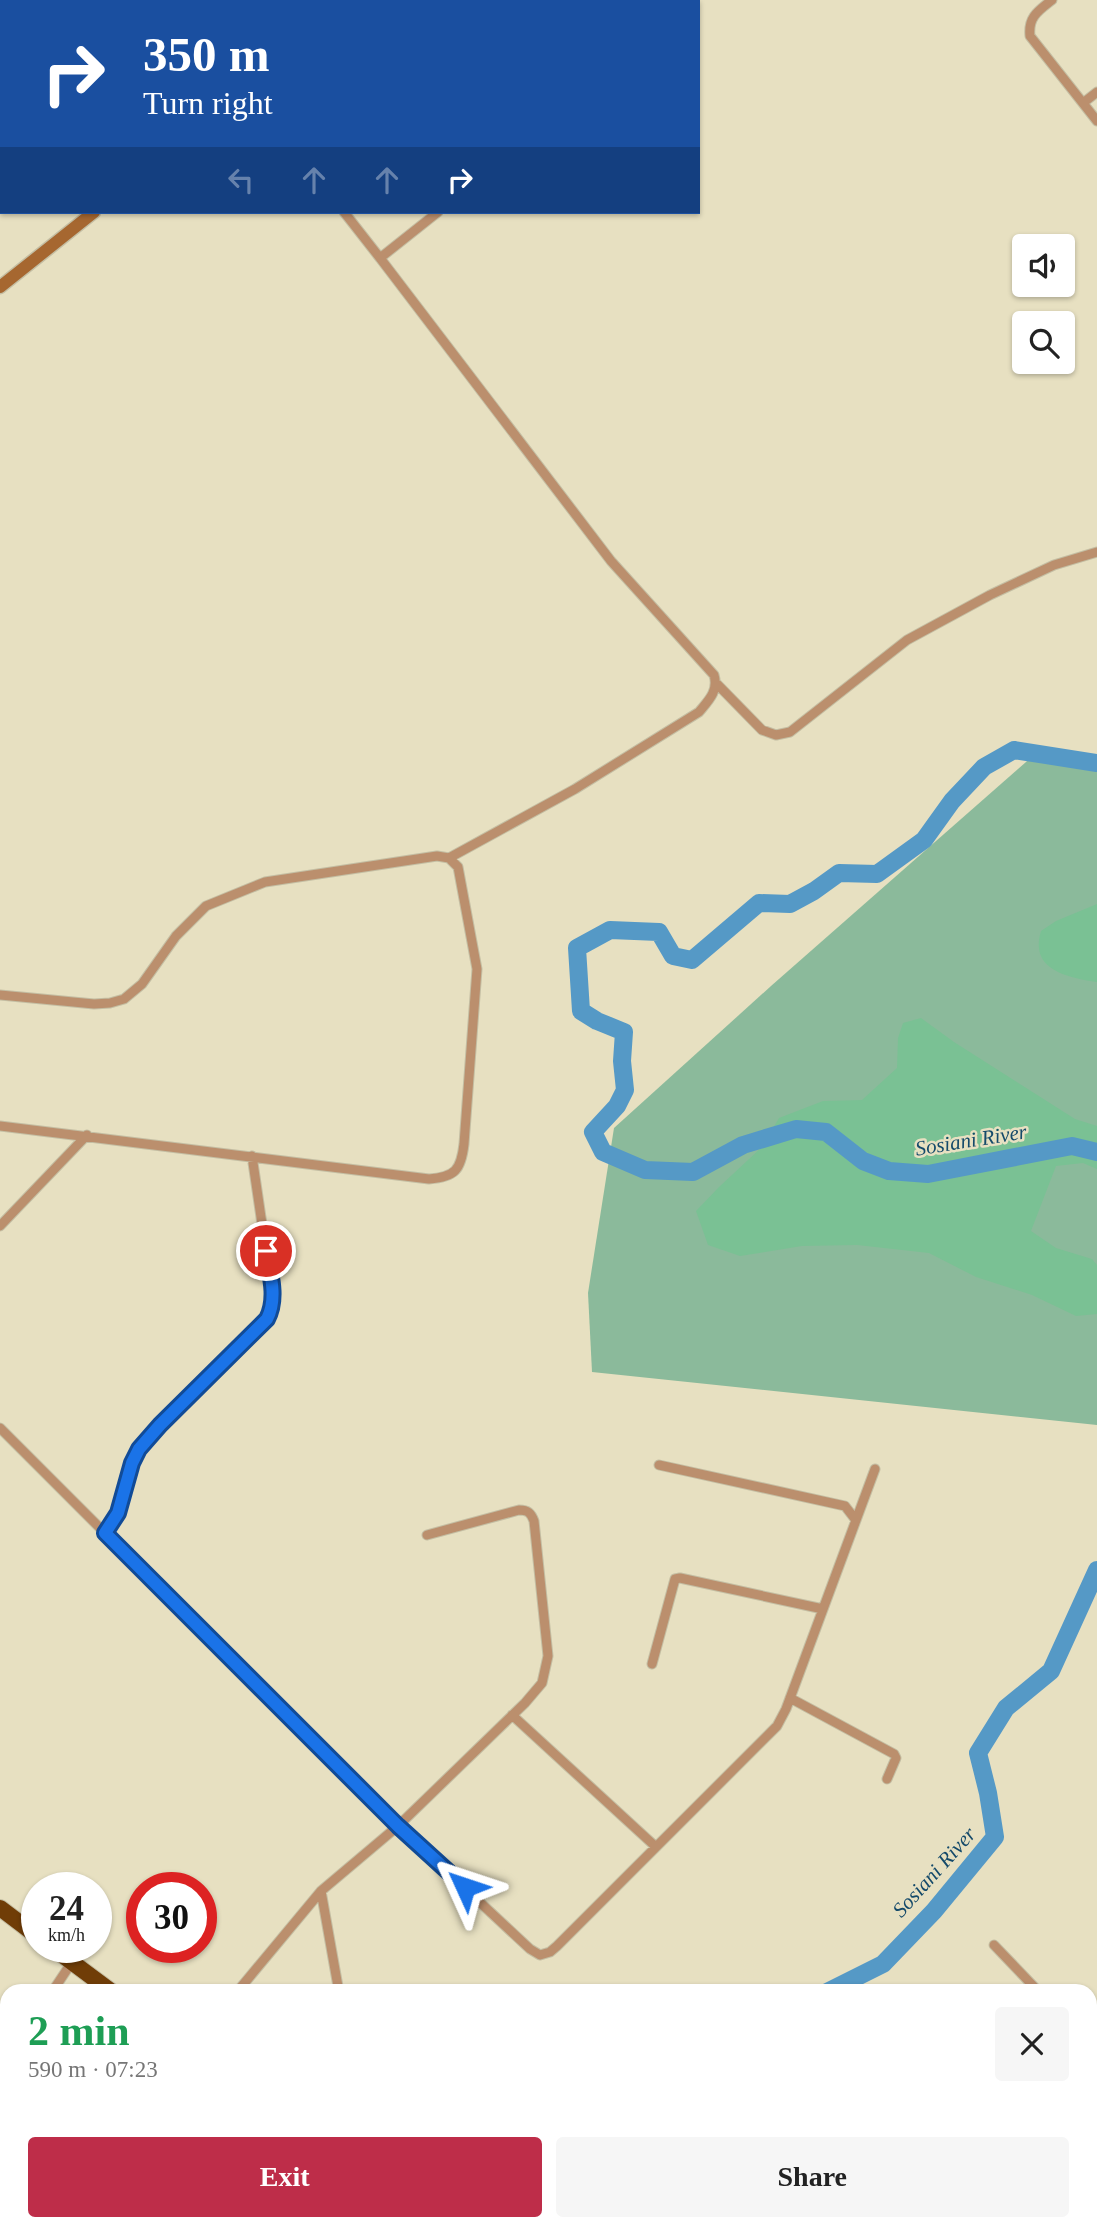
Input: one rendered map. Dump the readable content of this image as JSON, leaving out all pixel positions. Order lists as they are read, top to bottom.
{
  "water": ["Sosiani River"],
  "page": {
    "turn": ["350 m", "Turn right"],
    "speed": "24 km/h",
    "limit": "30",
    "heading": ["2 min", "590 m · 07:23"],
    "buttons": ["Exit", "Share"]
  }
}
